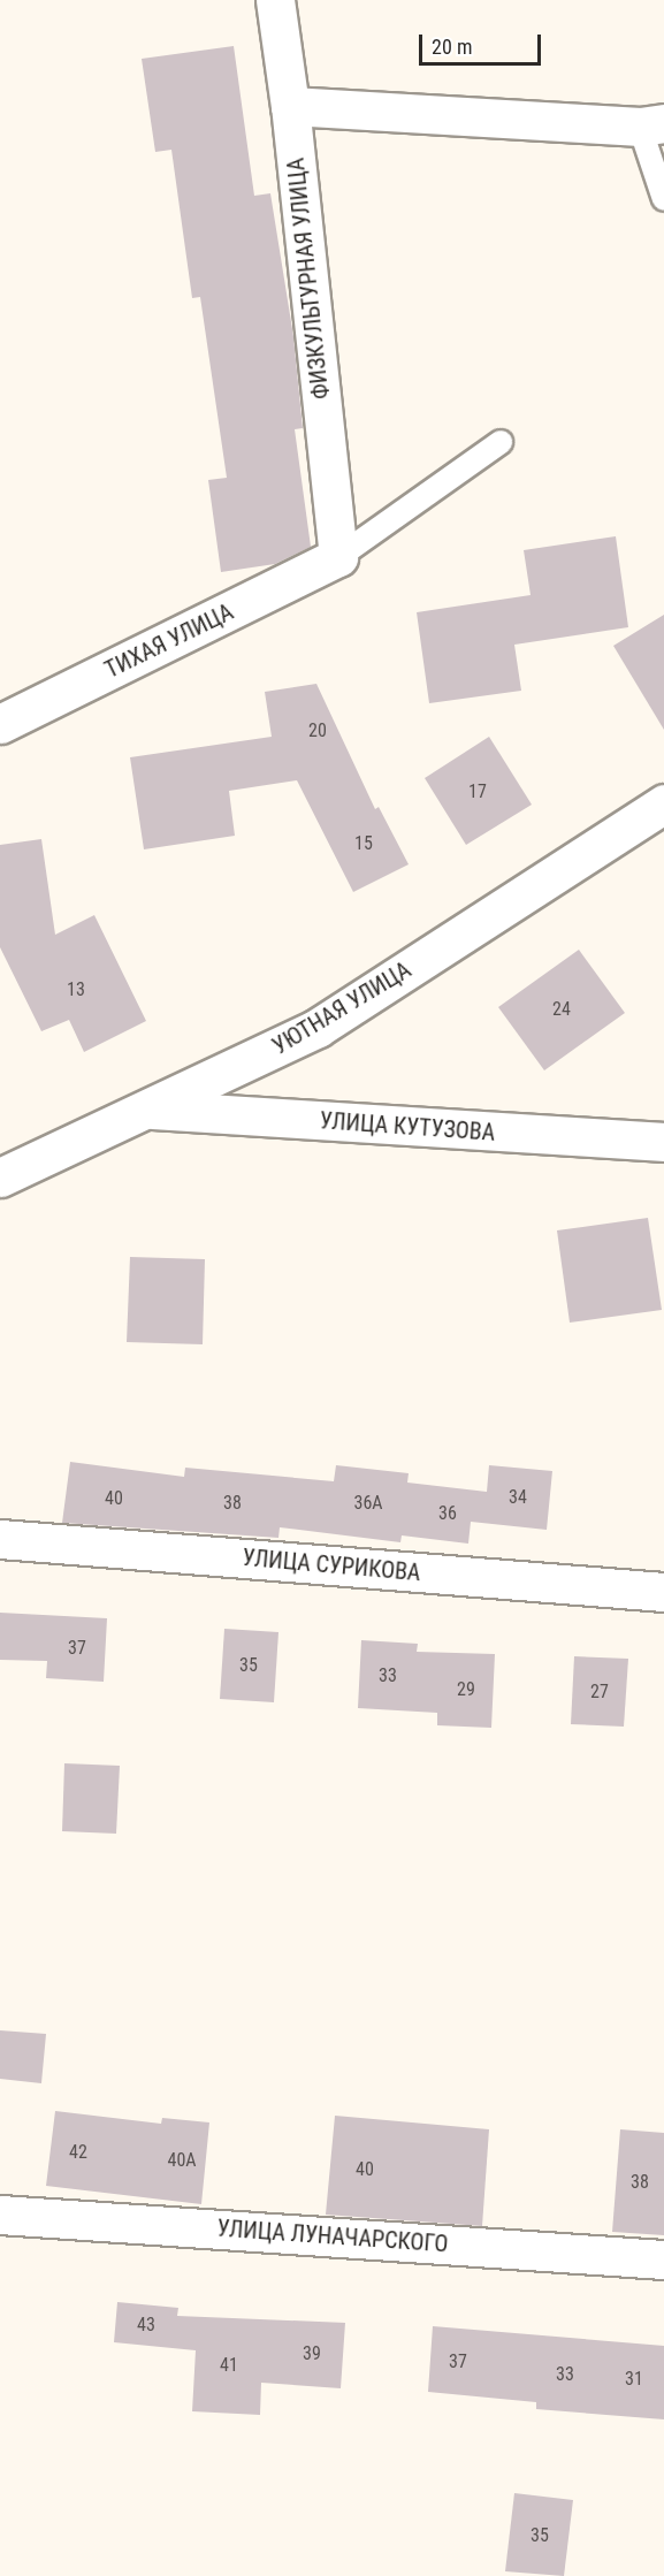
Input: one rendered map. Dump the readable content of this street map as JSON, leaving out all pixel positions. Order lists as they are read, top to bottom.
{
  "streets": {
    "street": [
      "ФИЗКУЛЬТУРНАЯ УЛИЦА",
      "ТИХАЯ УЛИЦА",
      "УЮТНАЯ УЛИЦА",
      "УЛИЦА КУТУЗОВА",
      "УЛИЦА СУРИКОВА",
      "УЛИЦА ЛУНАЧАРСКОГО"
    ]
  },
  "crossings": [
    ["ФИЗКУЛЬТУРНАЯ УЛИЦА", "ТИХАЯ УЛИЦА"],
    ["УЮТНАЯ УЛИЦА", "УЛИЦА КУТУЗОВА"]
  ],
  "house_numbers": [
    "20",
    "17",
    "15",
    "13",
    "24",
    "34",
    "40",
    "38",
    "36А",
    "36",
    "37",
    "35",
    "33",
    "29",
    "27",
    "42",
    "40А",
    "40",
    "38",
    "43",
    "39",
    "37",
    "41",
    "33",
    "31",
    "35"
  ],
  "scale_bar": "20 m"
}
